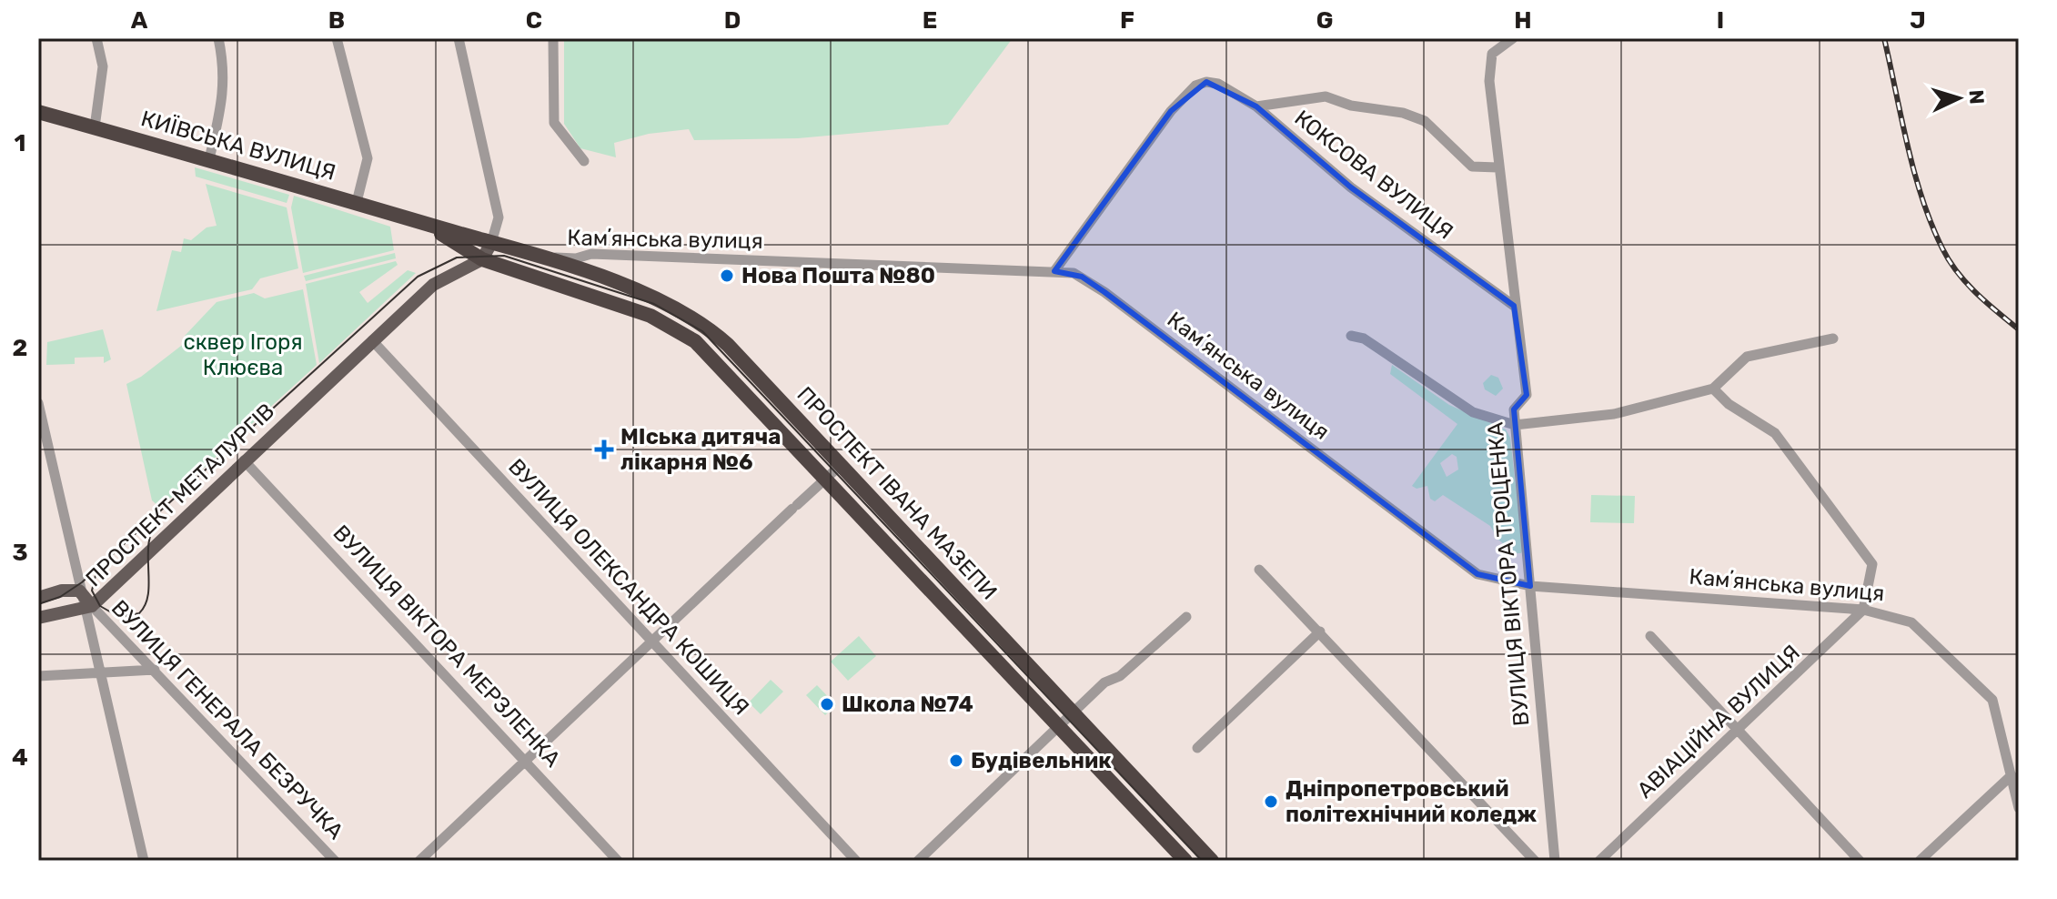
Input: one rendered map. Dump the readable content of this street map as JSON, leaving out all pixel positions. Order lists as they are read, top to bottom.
{
  "streets": {
    "highway": ["КИЇВСЬКА ВУЛИЦЯ", "ПРОСПЕКТ ІВАНА МАЗЕПИ"],
    "main road": ["ПРОСПЕКТ МЕТАЛУРГІВ"],
    "street": [
      "КОКСОВА ВУЛИЦЯ",
      "Камʼянська вулиця",
      "ВУЛИЦЯ ВІКТОРА ТРОЦЕНКА",
      "ВУЛИЦЯ ОЛЕКСАНДРА КОШИЦЯ",
      "ВУЛИЦЯ ВІКТОРА МЕРЗЛЕНКА",
      "ВУЛИЦЯ ГЕНЕРАЛА БЕЗРУЧКА",
      "АВІАЦІЙНА ВУЛИЦЯ"
    ]
  },
  "crossings": [
    ["КИЇВСЬКА ВУЛИЦЯ", "ПРОСПЕКТ ІВАНА МАЗЕПИ"],
    ["КИЇВСЬКА ВУЛИЦЯ", "ПРОСПЕКТ МЕТАЛУРГІВ"],
    ["КОКСОВА ВУЛИЦЯ", "Камʼянська вулиця"],
    ["КОКСОВА ВУЛИЦЯ", "ВУЛИЦЯ ВІКТОРА ТРОЦЕНКА"],
    ["Камʼянська вулиця", "ПРОСПЕКТ ІВАНА МАЗЕПИ"],
    ["Камʼянська вулиця", "ВУЛИЦЯ ВІКТОРА ТРОЦЕНКА"],
    ["Камʼянська вулиця", "АВІАЦІЙНА ВУЛИЦЯ"],
    ["ПРОСПЕКТ ІВАНА МАЗЕПИ", "ПРОСПЕКТ МЕТАЛУРГІВ"],
    ["ПРОСПЕКТ МЕТАЛУРГІВ", "ВУЛИЦЯ ОЛЕКСАНДРА КОШИЦЯ"],
    ["ПРОСПЕКТ МЕТАЛУРГІВ", "ВУЛИЦЯ ВІКТОРА МЕРЗЛЕНКА"],
    ["ПРОСПЕКТ МЕТАЛУРГІВ", "ВУЛИЦЯ ГЕНЕРАЛА БЕЗРУЧКА"]
  ],
  "parks": ["сквер Ігоря Клюєва"],
  "places": {
    "other": [
      "Нова Пошта №80",
      "Школа №74",
      "Будівельник",
      "Дніпропетровський політехнічний коледж"
    ],
    "health": ["МІська дитяча лікарня №6"]
  },
  "north": "right",
  "grid": {
    "columns": [
      "A",
      "B",
      "C",
      "D",
      "E",
      "F",
      "G",
      "H",
      "I",
      "J"
    ],
    "rows": [
      "1",
      "2",
      "3",
      "4"
    ]
  }
}
